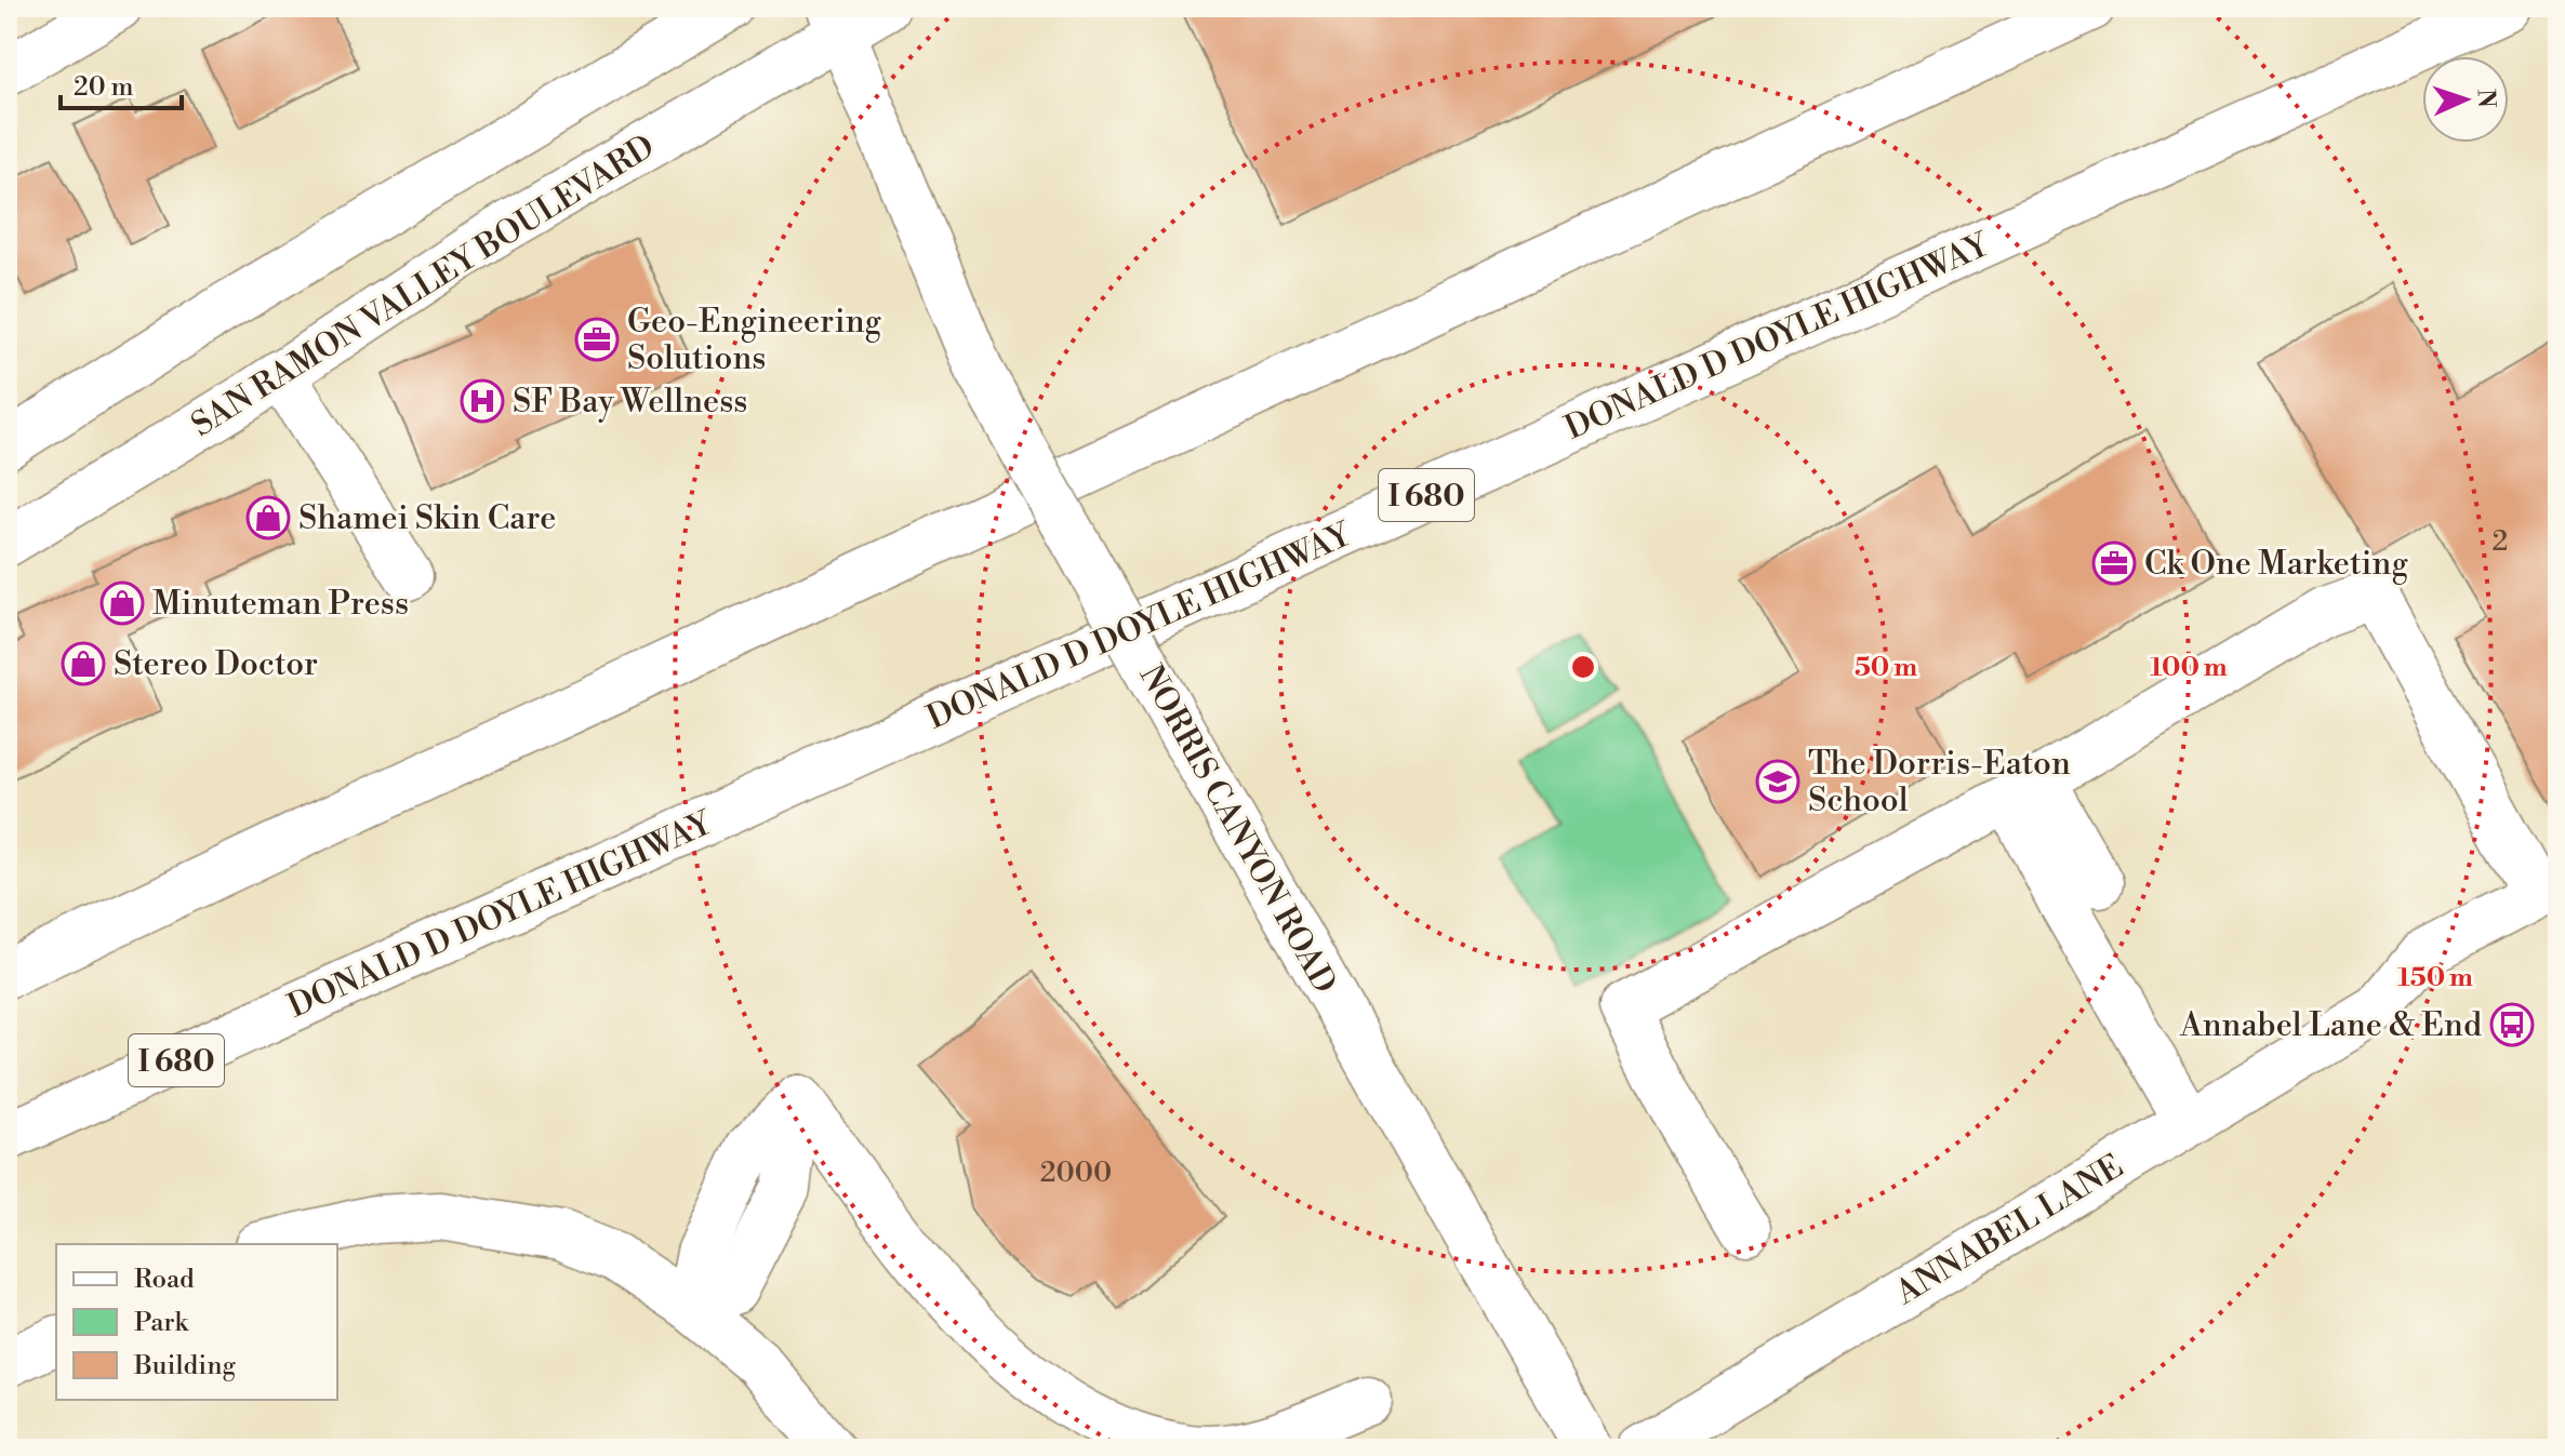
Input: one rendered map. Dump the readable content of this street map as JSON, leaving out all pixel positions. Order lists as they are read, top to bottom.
{
  "streets": {
    "main road": [
      "SAN RAMON VALLEY BOULEVARD",
      "DONALD D DOYLE HIGHWAY",
      "I 680",
      "NORRIS CANYON ROAD",
      "ANNABEL LANE"
    ]
  },
  "crossings": [
    ["SAN RAMON VALLEY BOULEVARD", "NORRIS CANYON ROAD"]
  ],
  "places": {
    "office": ["Geo-Engineering Solutions", "Ck One Marketing"],
    "hospital": ["SF Bay Wellness"],
    "shop": ["Shamei Skin Care", "Minuteman Press", "Stereo Doctor"],
    "school or university": ["The Dorris-Eaton School"],
    "bus stop": ["Annabel Lane & End"]
  },
  "house_numbers": ["2", "2000"],
  "legend": ["Road", "Park", "Building"],
  "scale_bar": "20 m",
  "north": "right",
  "rings": ["50 m", "100 m", "150 m"]
}
